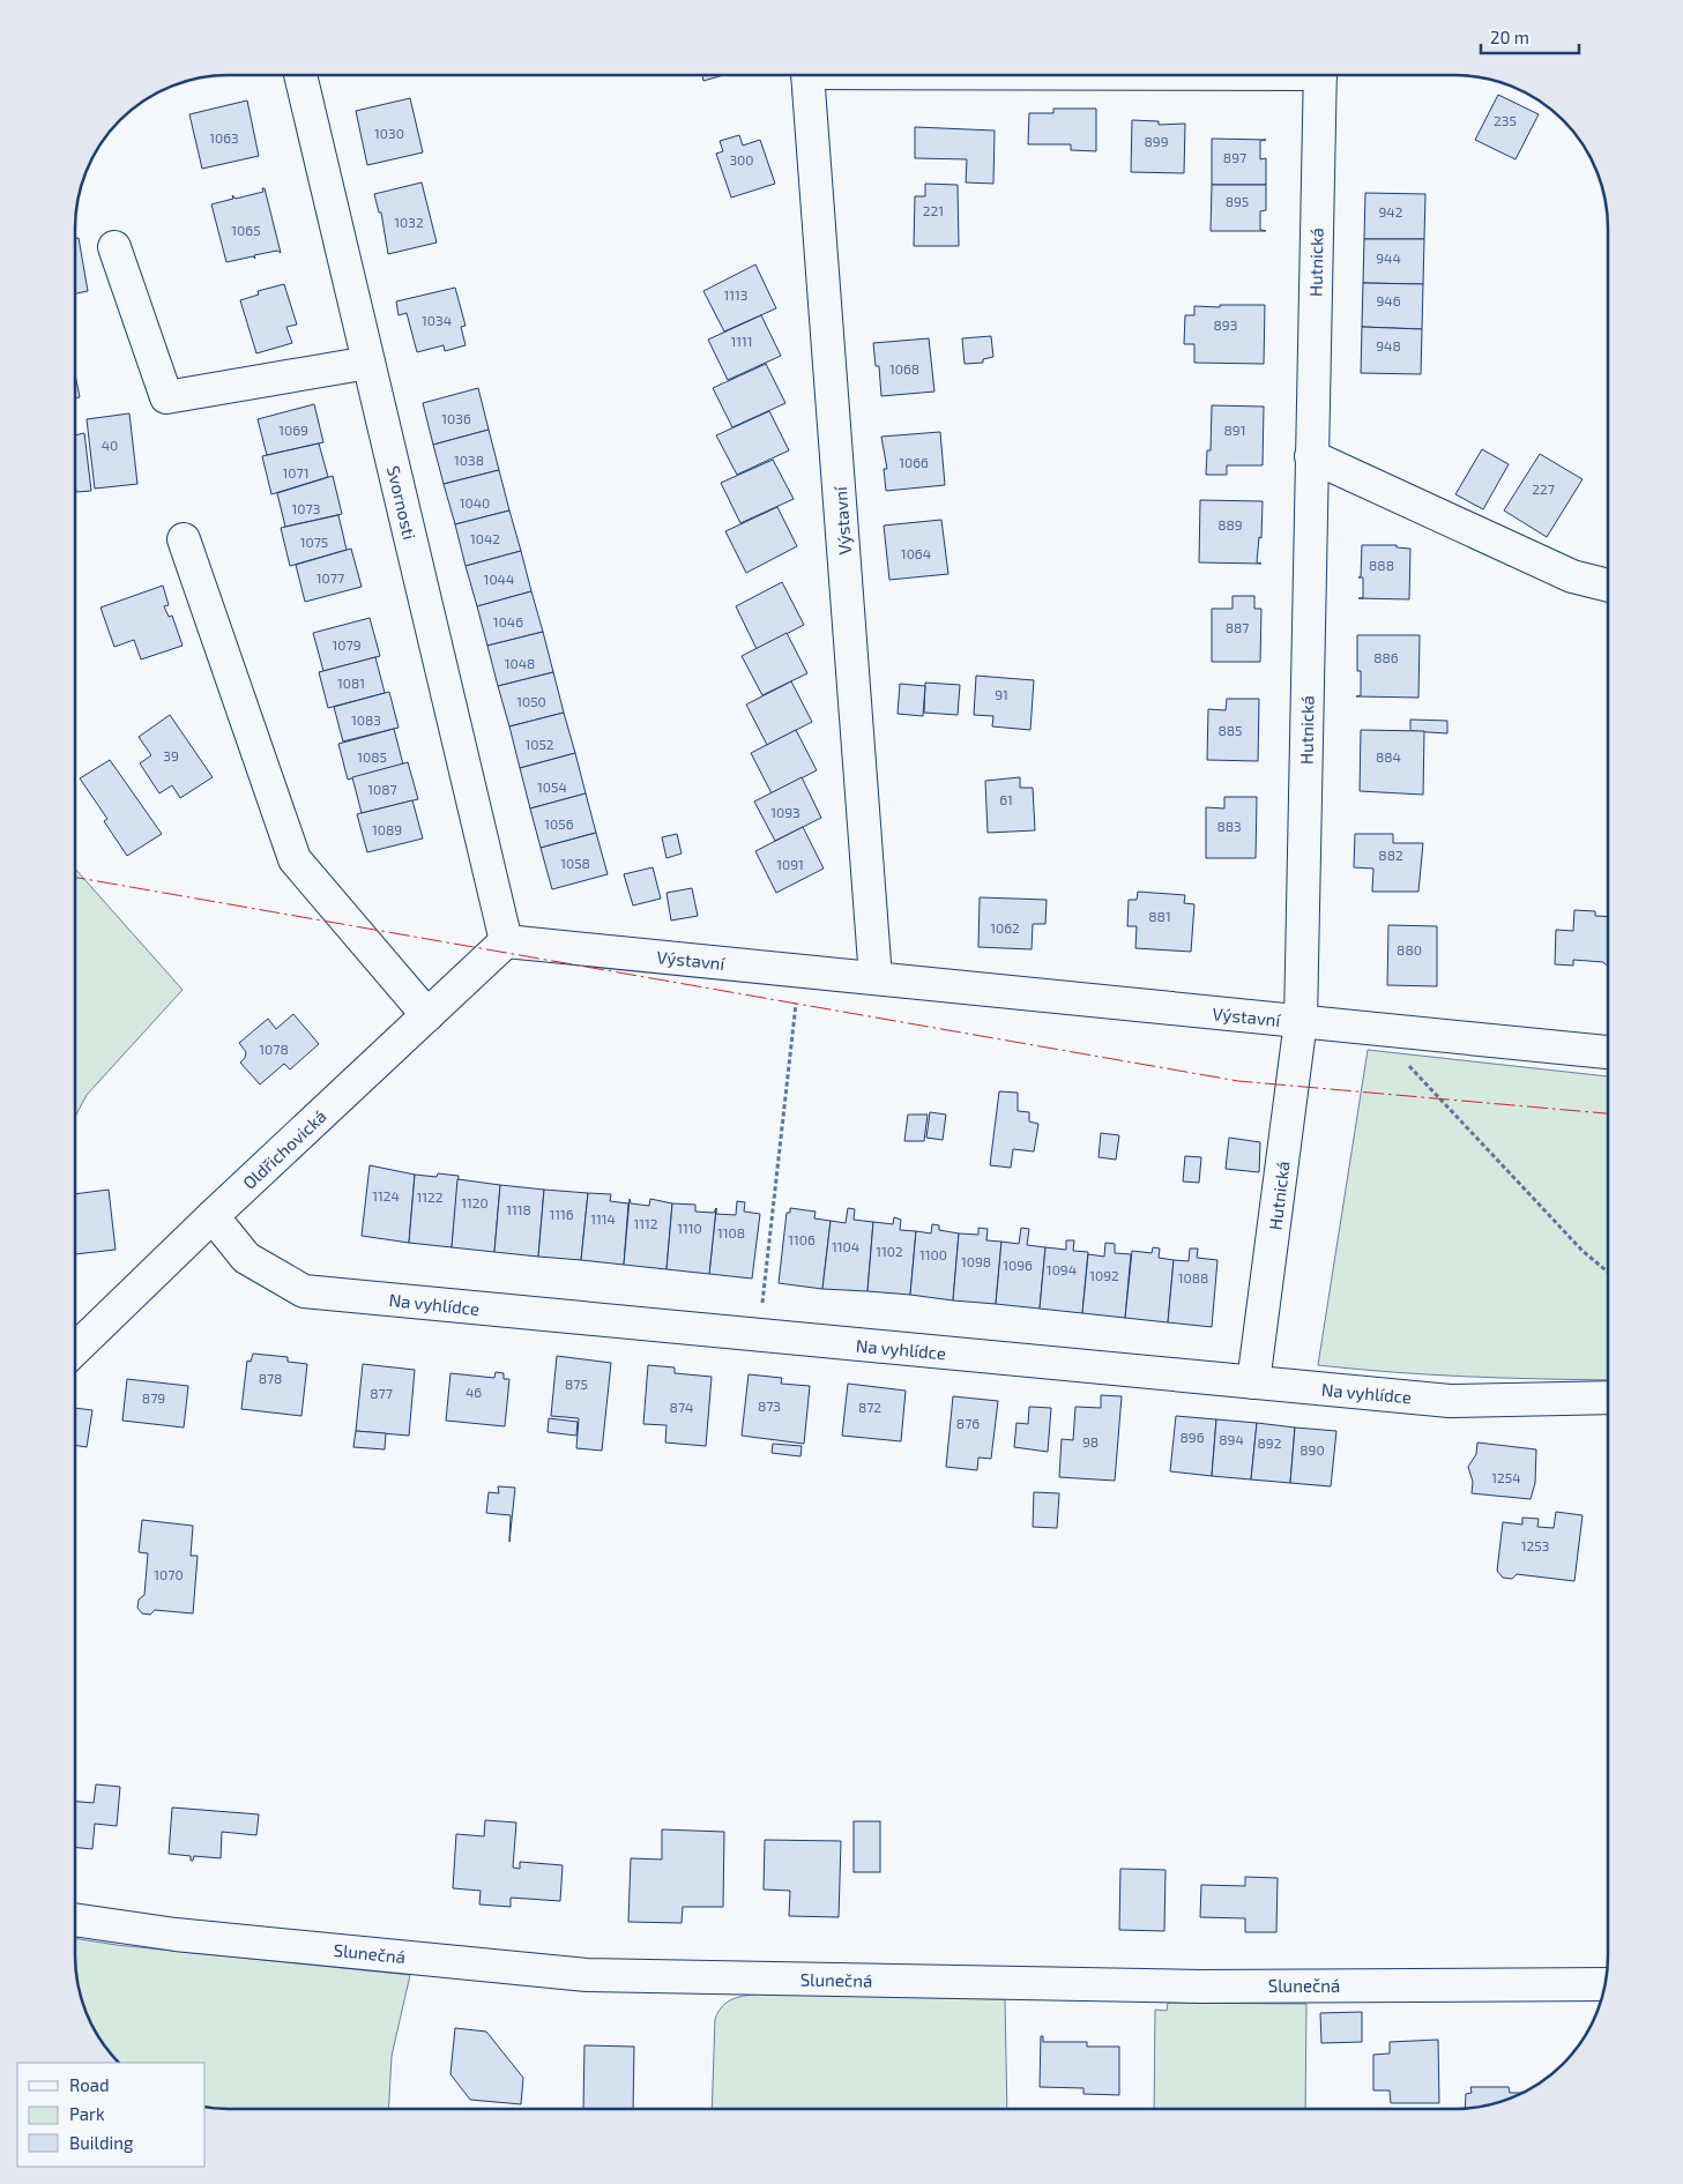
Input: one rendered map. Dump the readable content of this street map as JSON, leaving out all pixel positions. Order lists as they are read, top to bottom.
{
  "streets": {
    "street": [
      "Hutnická",
      "Svornosti",
      "Výstavní",
      "Oldřichovická",
      "Na vyhlídce",
      "Slunečná"
    ]
  },
  "crossings": [
    ["Hutnická", "Výstavní"],
    ["Hutnická", "Na vyhlídce"],
    ["Svornosti", "Výstavní"],
    ["Svornosti", "Oldřichovická"],
    ["Výstavní", "Oldřichovická"],
    ["Oldřichovická", "Na vyhlídce"]
  ],
  "house_numbers": [
    "235",
    "1030",
    "1063",
    "899",
    "897",
    "300",
    "895",
    "221",
    "942",
    "1032",
    "1065",
    "944",
    "1113",
    "946",
    "1034",
    "893",
    "1111",
    "948",
    "1068",
    "1036",
    "1069",
    "891",
    "40",
    "1038",
    "1066",
    "1071",
    "227",
    "1040",
    "1073",
    "889",
    "1042",
    "1075",
    "1064",
    "888",
    "1077",
    "1044",
    "1046",
    "887",
    "1079",
    "886",
    "1048",
    "1081",
    "91",
    "1050",
    "1083",
    "885",
    "1052",
    "39",
    "1085",
    "884",
    "1054",
    "1087",
    "61",
    "1093",
    "1056",
    "883",
    "1089",
    "882",
    "1058",
    "1091",
    "881",
    "1062",
    "880",
    "1078",
    "1124",
    "1122",
    "1120",
    "1118",
    "1116",
    "1114",
    "1112",
    "1110",
    "1108",
    "1106",
    "1104",
    "1102",
    "1100",
    "1098",
    "1096",
    "1094",
    "1092",
    "1088",
    "878",
    "875",
    "46",
    "877",
    "879",
    "873",
    "874",
    "872",
    "876",
    "896",
    "894",
    "98",
    "892",
    "890",
    "1254",
    "1253",
    "1070"
  ],
  "legend": ["Road", "Park", "Building"],
  "scale_bar": "20 m"
}
